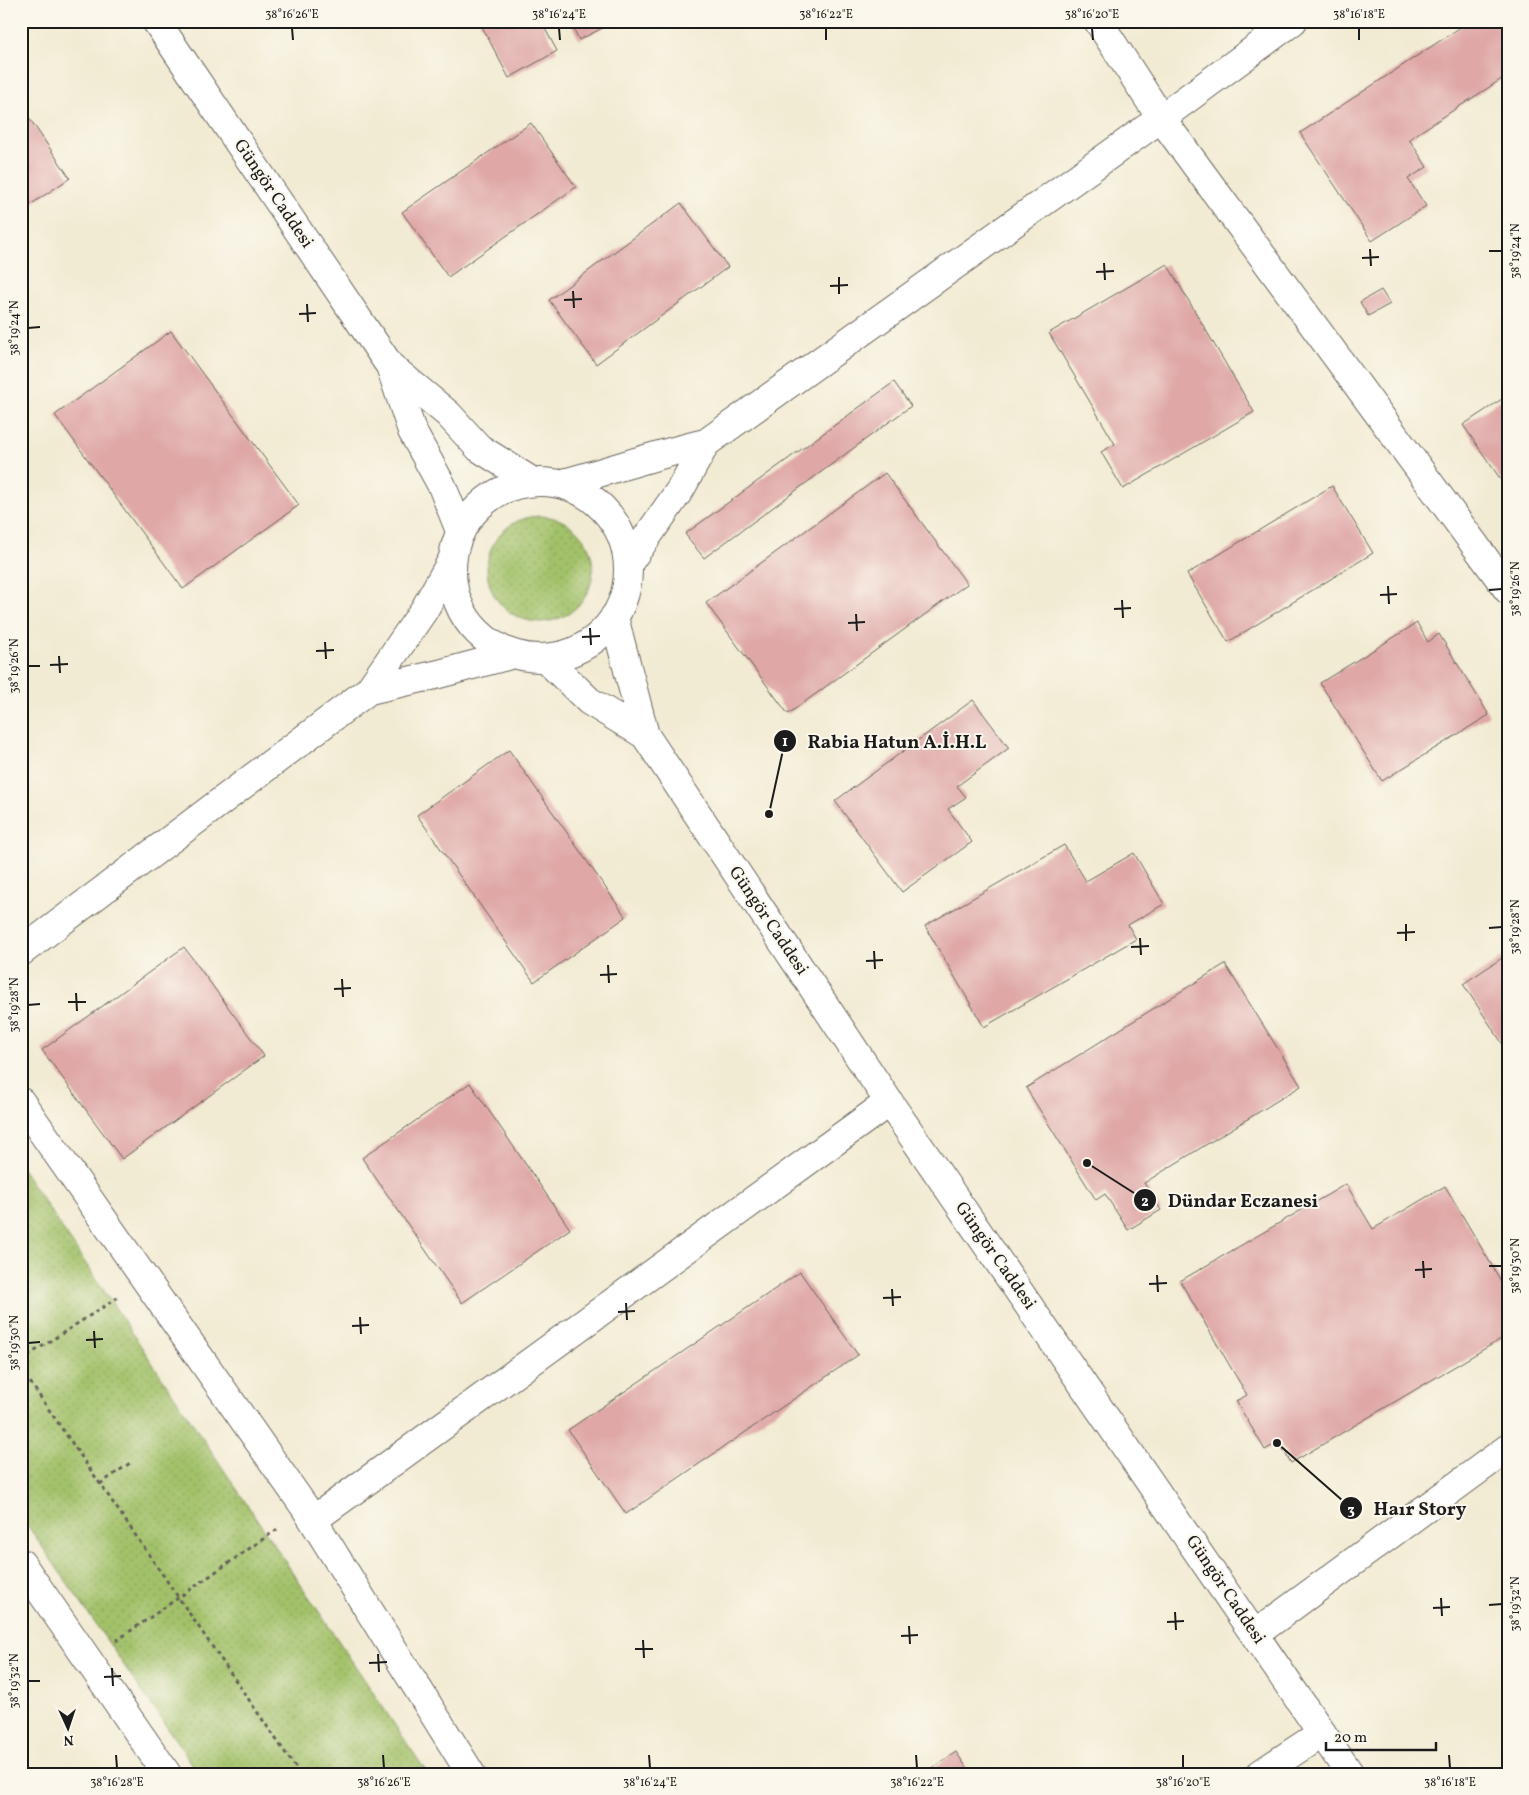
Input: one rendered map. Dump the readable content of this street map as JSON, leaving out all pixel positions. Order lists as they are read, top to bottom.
{
  "streets": {
    "street": ["Güngör Caddesi"]
  },
  "places": ["Rabia Hatun A.İ.H.L", "Dündar Eczanesi", "Haır Story"],
  "scale_bar": "20 m",
  "north": "bottom",
  "coordinates": [
    "38°16'26\"E",
    "38°16'24\"E",
    "38°16'22\"E",
    "38°16'20\"E",
    "38°16'18\"E",
    "38°19'24\"N",
    "38°19'26\"N",
    "38°19'28\"N",
    "38°19'30\"N",
    "38°19'32\"N",
    "38°16'28\"E"
  ]
}
